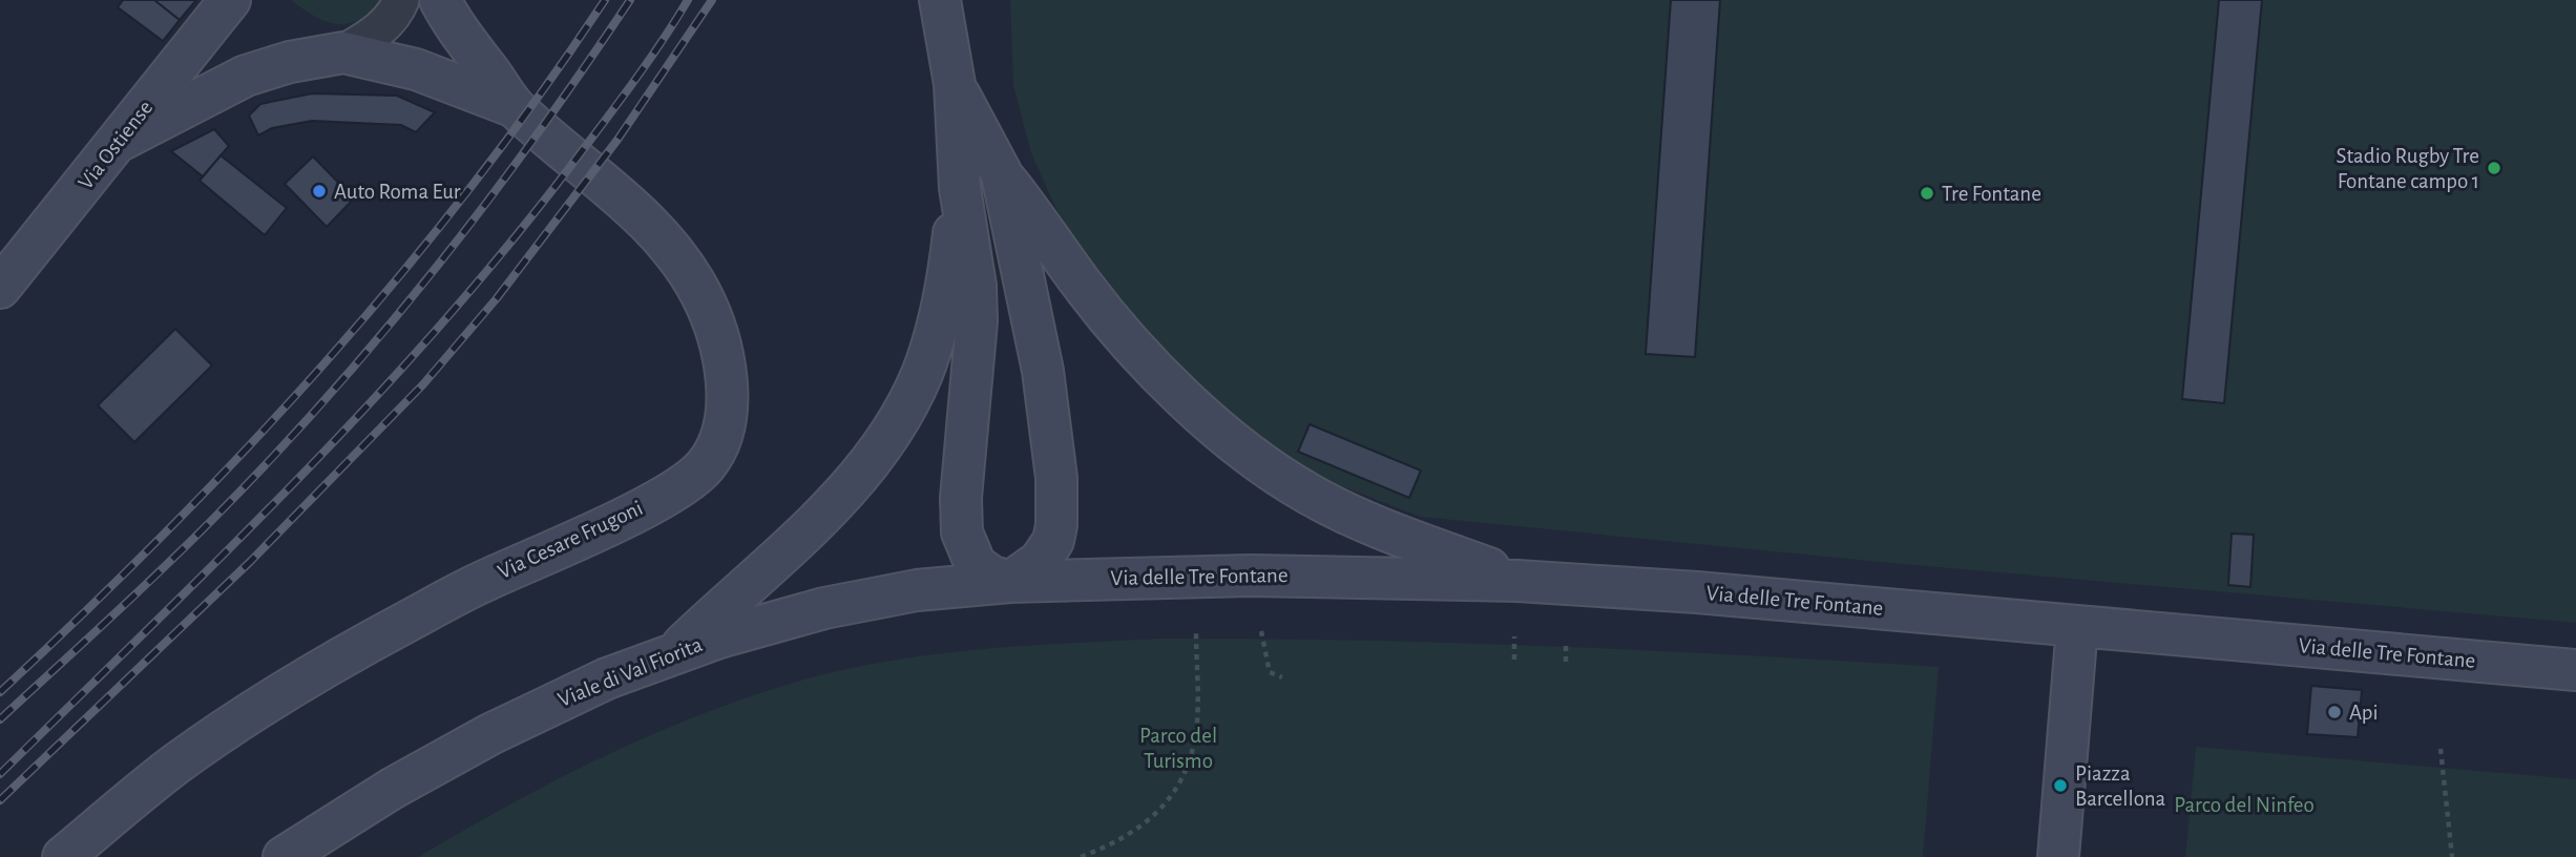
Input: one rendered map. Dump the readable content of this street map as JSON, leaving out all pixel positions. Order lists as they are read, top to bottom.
{
  "streets": {
    "main road": [
      "Via Ostiense",
      "Via Cesare Frugoni",
      "Via delle Tre Fontane",
      "Viale di Val Fiorita"
    ]
  },
  "crossings": [
    ["Via delle Tre Fontane", "Viale di Val Fiorita"]
  ],
  "parks": ["Parco del Turismo", "Parco del Ninfeo"],
  "places": [
    "Stadio Rugby Tre Fontane campo 1",
    "Auto Roma Eur",
    "Tre Fontane",
    "Api",
    "Piazza Barcellona"
  ]
}
